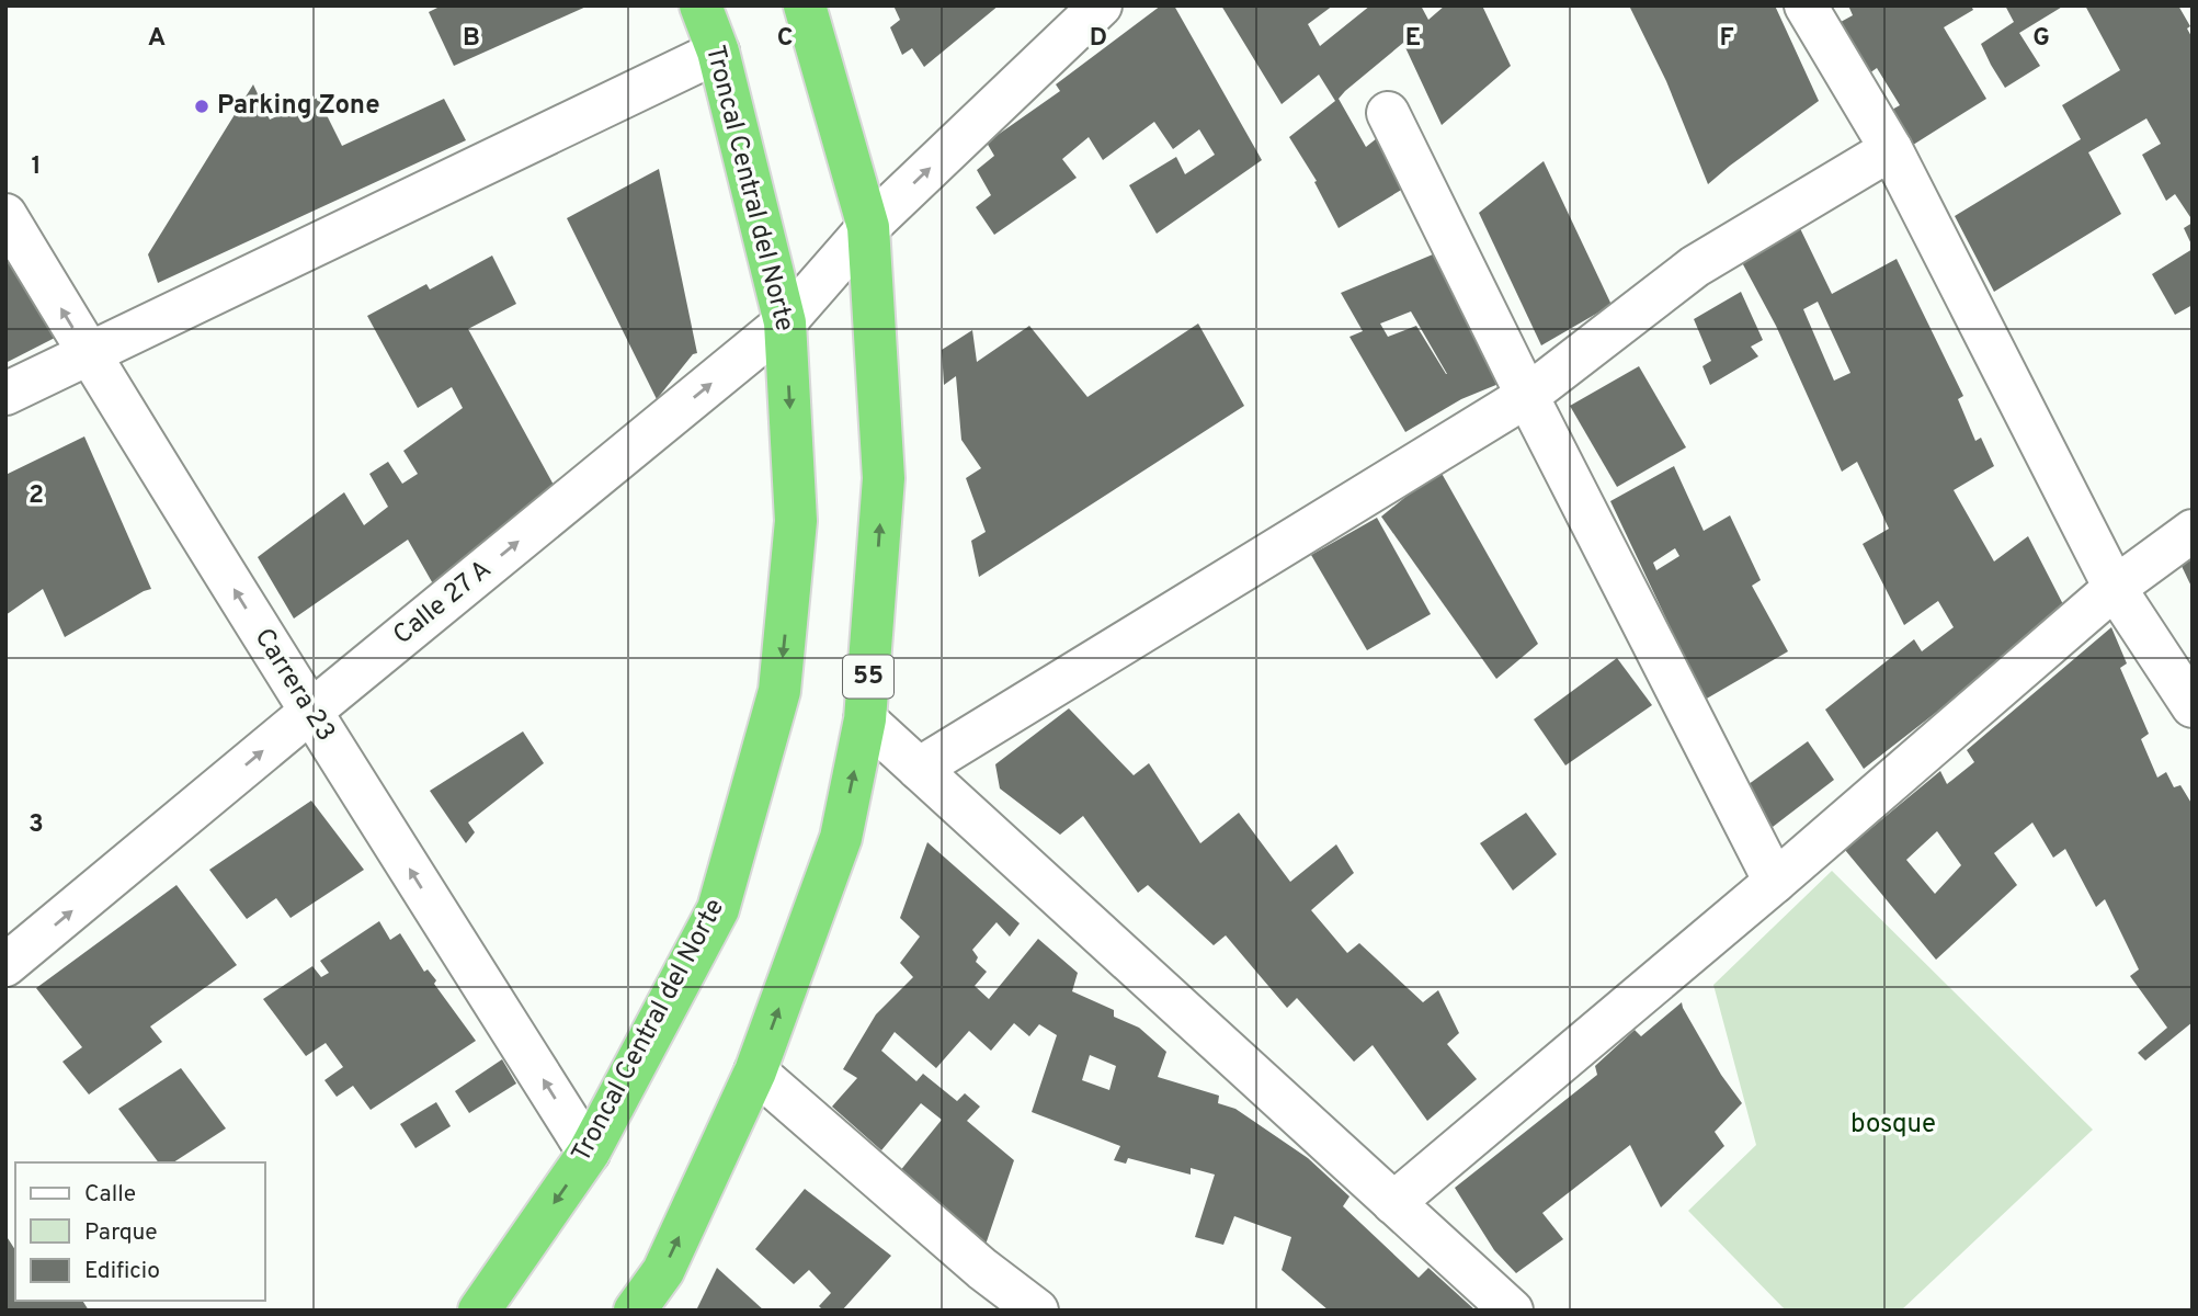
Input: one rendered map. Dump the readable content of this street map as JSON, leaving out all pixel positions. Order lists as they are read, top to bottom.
{
  "streets": {
    "highway": ["Troncal Central del Norte", "55"],
    "street": ["Calle 27 A", "Carrera 23"]
  },
  "crossings": [
    ["Troncal Central del Norte", "Calle 27 A"],
    ["Troncal Central del Norte", "Carrera 23"],
    ["Calle 27 A", "55"],
    ["Calle 27 A", "Carrera 23"]
  ],
  "one_way": ["Carrera 23"],
  "parks": ["bosque"],
  "places": ["Parking Zone"],
  "legend": ["Calle", "Parque", "Edificio"],
  "grid": {
    "columns": [
      "A",
      "B",
      "C",
      "D",
      "E",
      "F",
      "G"
    ],
    "rows": ["1", "2", "3"]
  }
}
